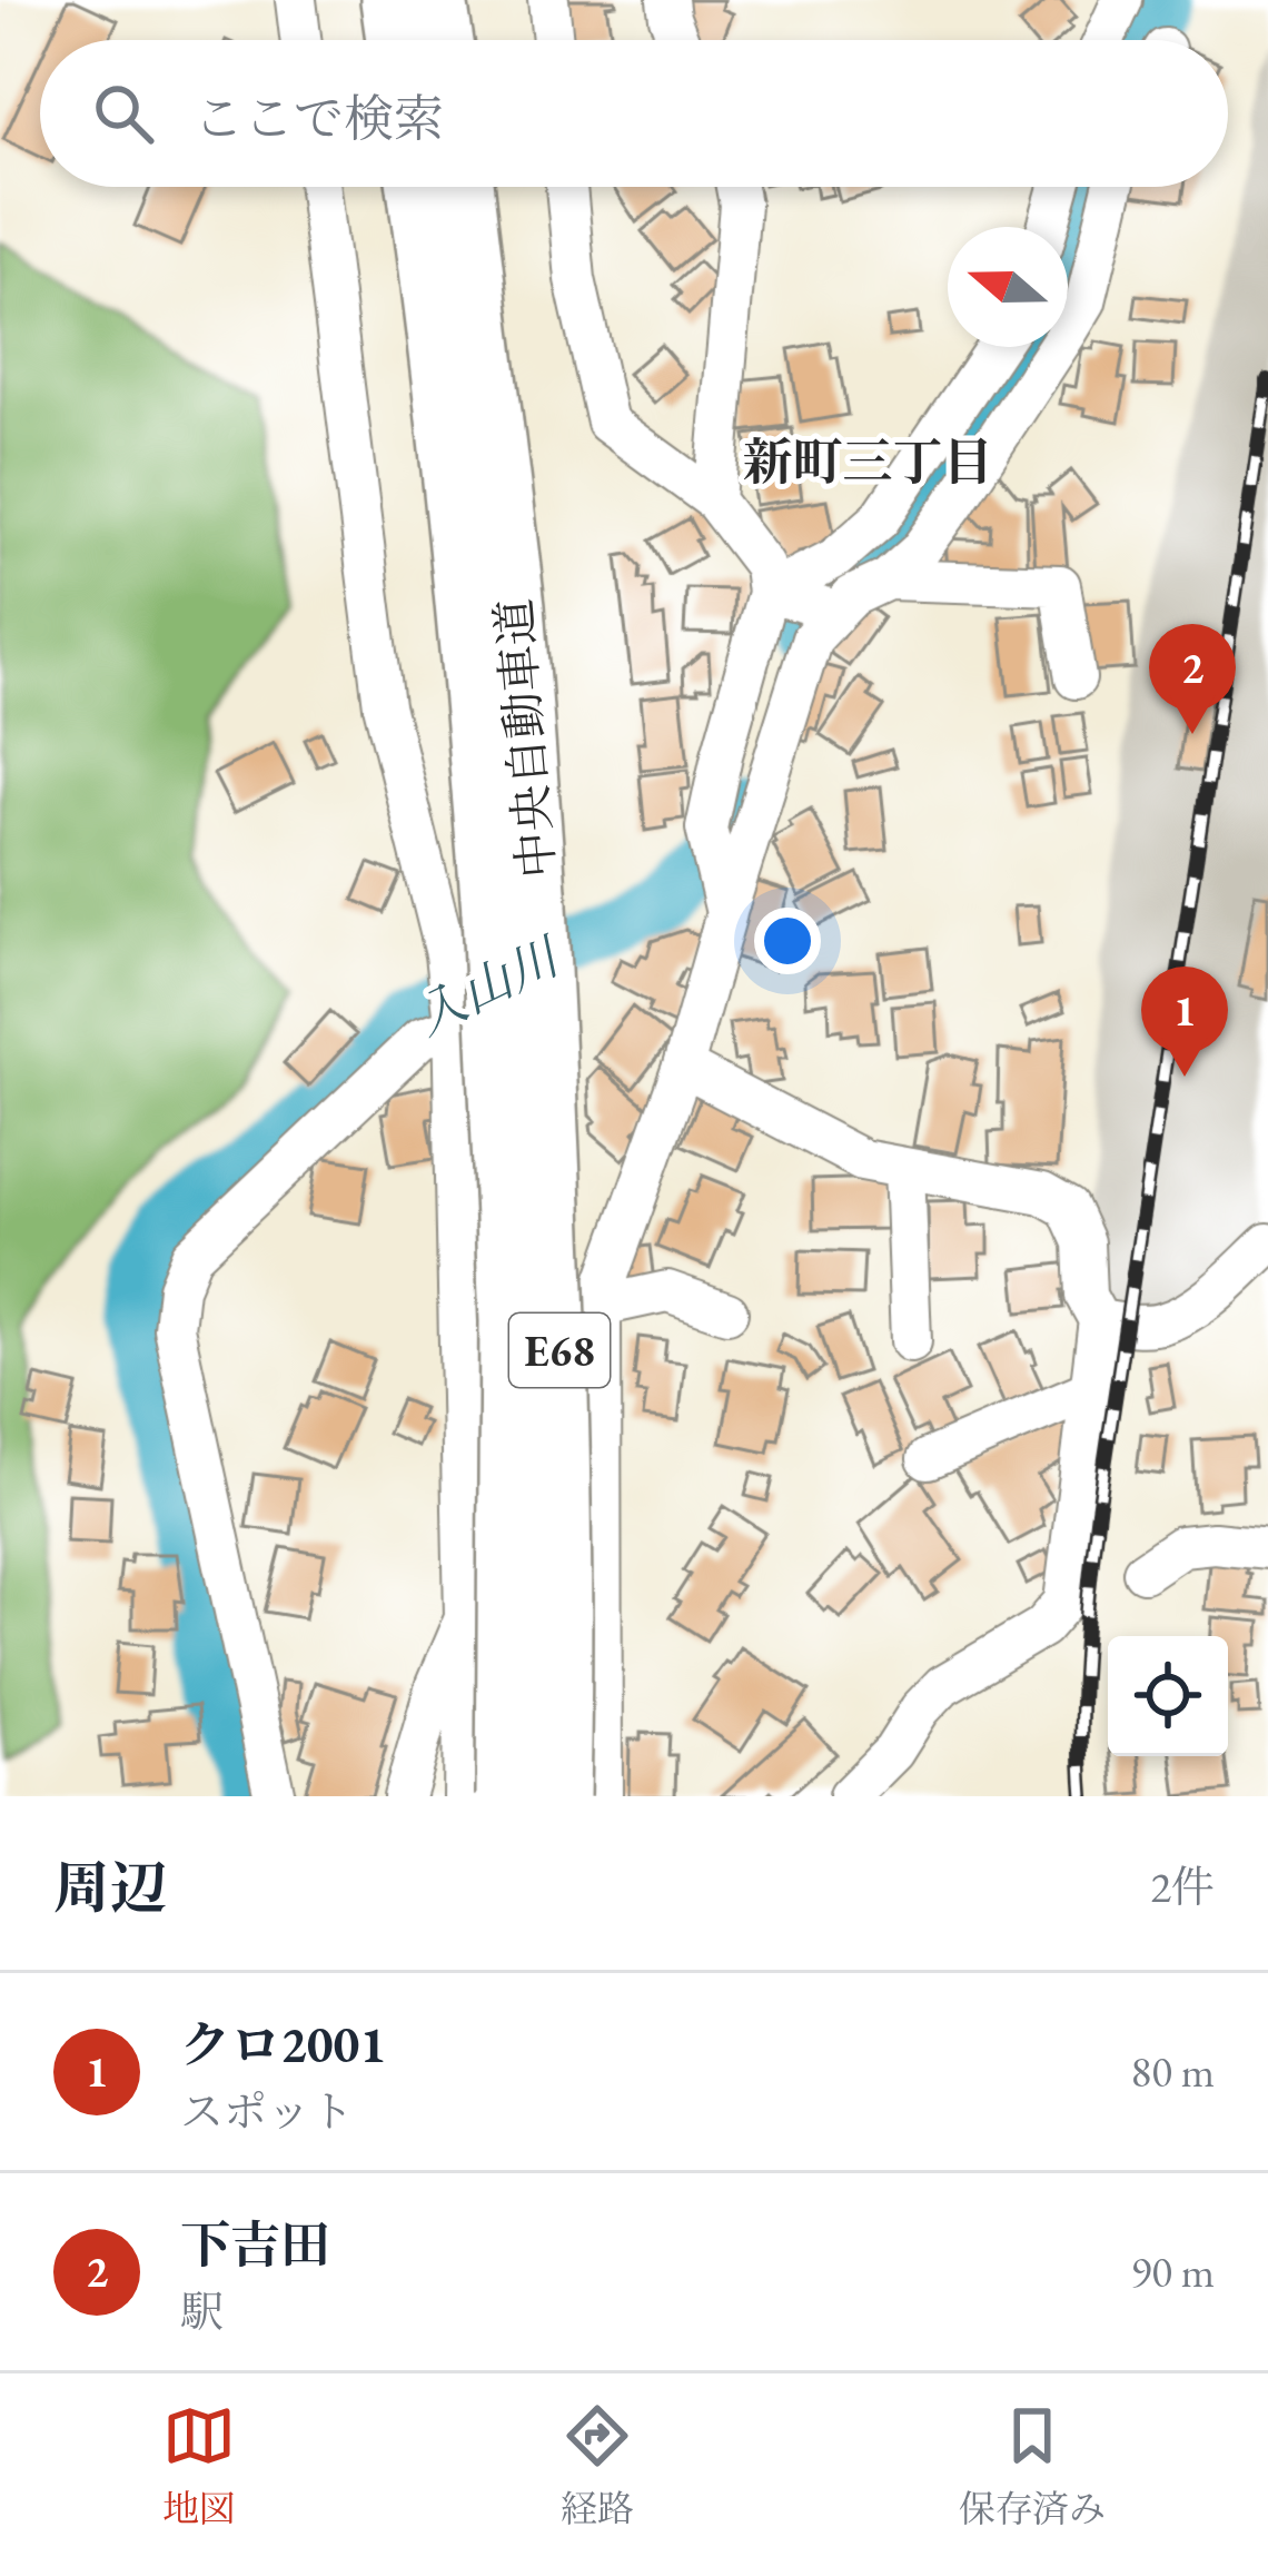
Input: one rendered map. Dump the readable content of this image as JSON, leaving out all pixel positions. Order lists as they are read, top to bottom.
{
  "streets": {
    "highway": ["中央自動車道", "E68"]
  },
  "districts": ["新町三丁目"],
  "water": ["入山川"],
  "north": "left",
  "page": {
    "search": "ここで検索",
    "pins": ["2", "1"],
    "heading": ["周辺", "2件"],
    "list": [
      {
        "mark": "1",
        "name": "クロ2001",
        "note": "スポット",
        "value": "80 m"
      },
      {
        "mark": "2",
        "name": "下吉田",
        "note": "駅",
        "value": "90 m"
      }
    ],
    "nav": ["地図", "経路", "保存済み"]
  }
}
